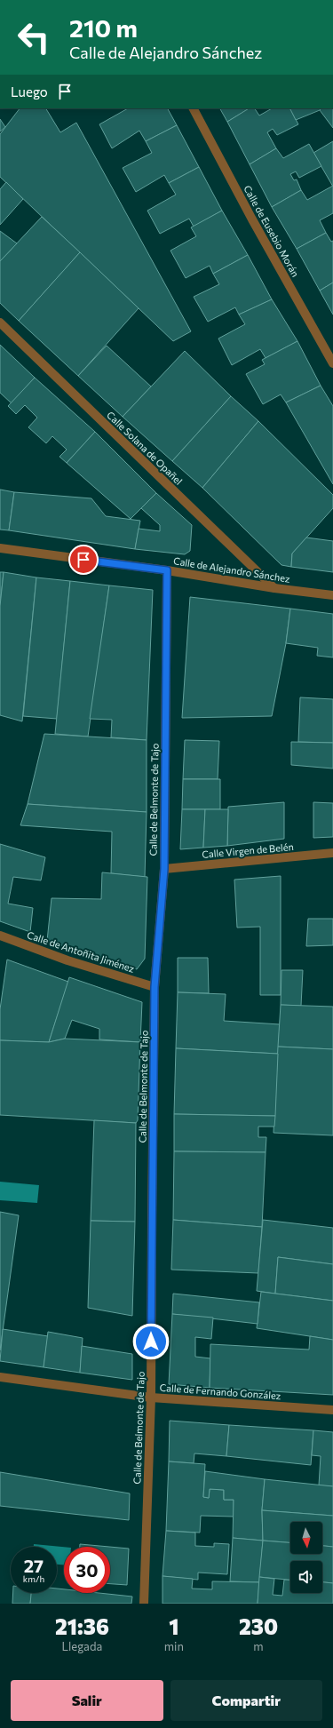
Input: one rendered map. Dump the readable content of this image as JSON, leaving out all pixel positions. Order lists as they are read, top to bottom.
{
  "streets": {
    "street": [
      "Calle de Eusebio Morán",
      "Calle Solana de Opañel",
      "Calle de Alejandro Sánchez",
      "Calle de Belmonte de Tajo",
      "Calle Virgen de Belén",
      "Calle de Antoñita Jiménez",
      "Calle de Fernando González"
    ]
  },
  "crossings": [
    ["Calle Solana de Opañel", "Calle de Alejandro Sánchez"],
    ["Calle de Alejandro Sánchez", "Calle de Belmonte de Tajo"],
    ["Calle de Belmonte de Tajo", "Calle Virgen de Belén"],
    ["Calle de Belmonte de Tajo", "Calle de Antoñita Jiménez"],
    ["Calle de Belmonte de Tajo", "Calle de Fernando González"]
  ],
  "north": "bottom",
  "page": {
    "turn": ["210 m", "Calle de Alejandro Sánchez"],
    "then": "Luego",
    "speed": "27 km/h",
    "limit": "30",
    "eta": [
      "21:36",
      "Llegada",
      "1",
      "min",
      "230",
      "m"
    ],
    "buttons": ["Salir", "Compartir"]
  }
}
